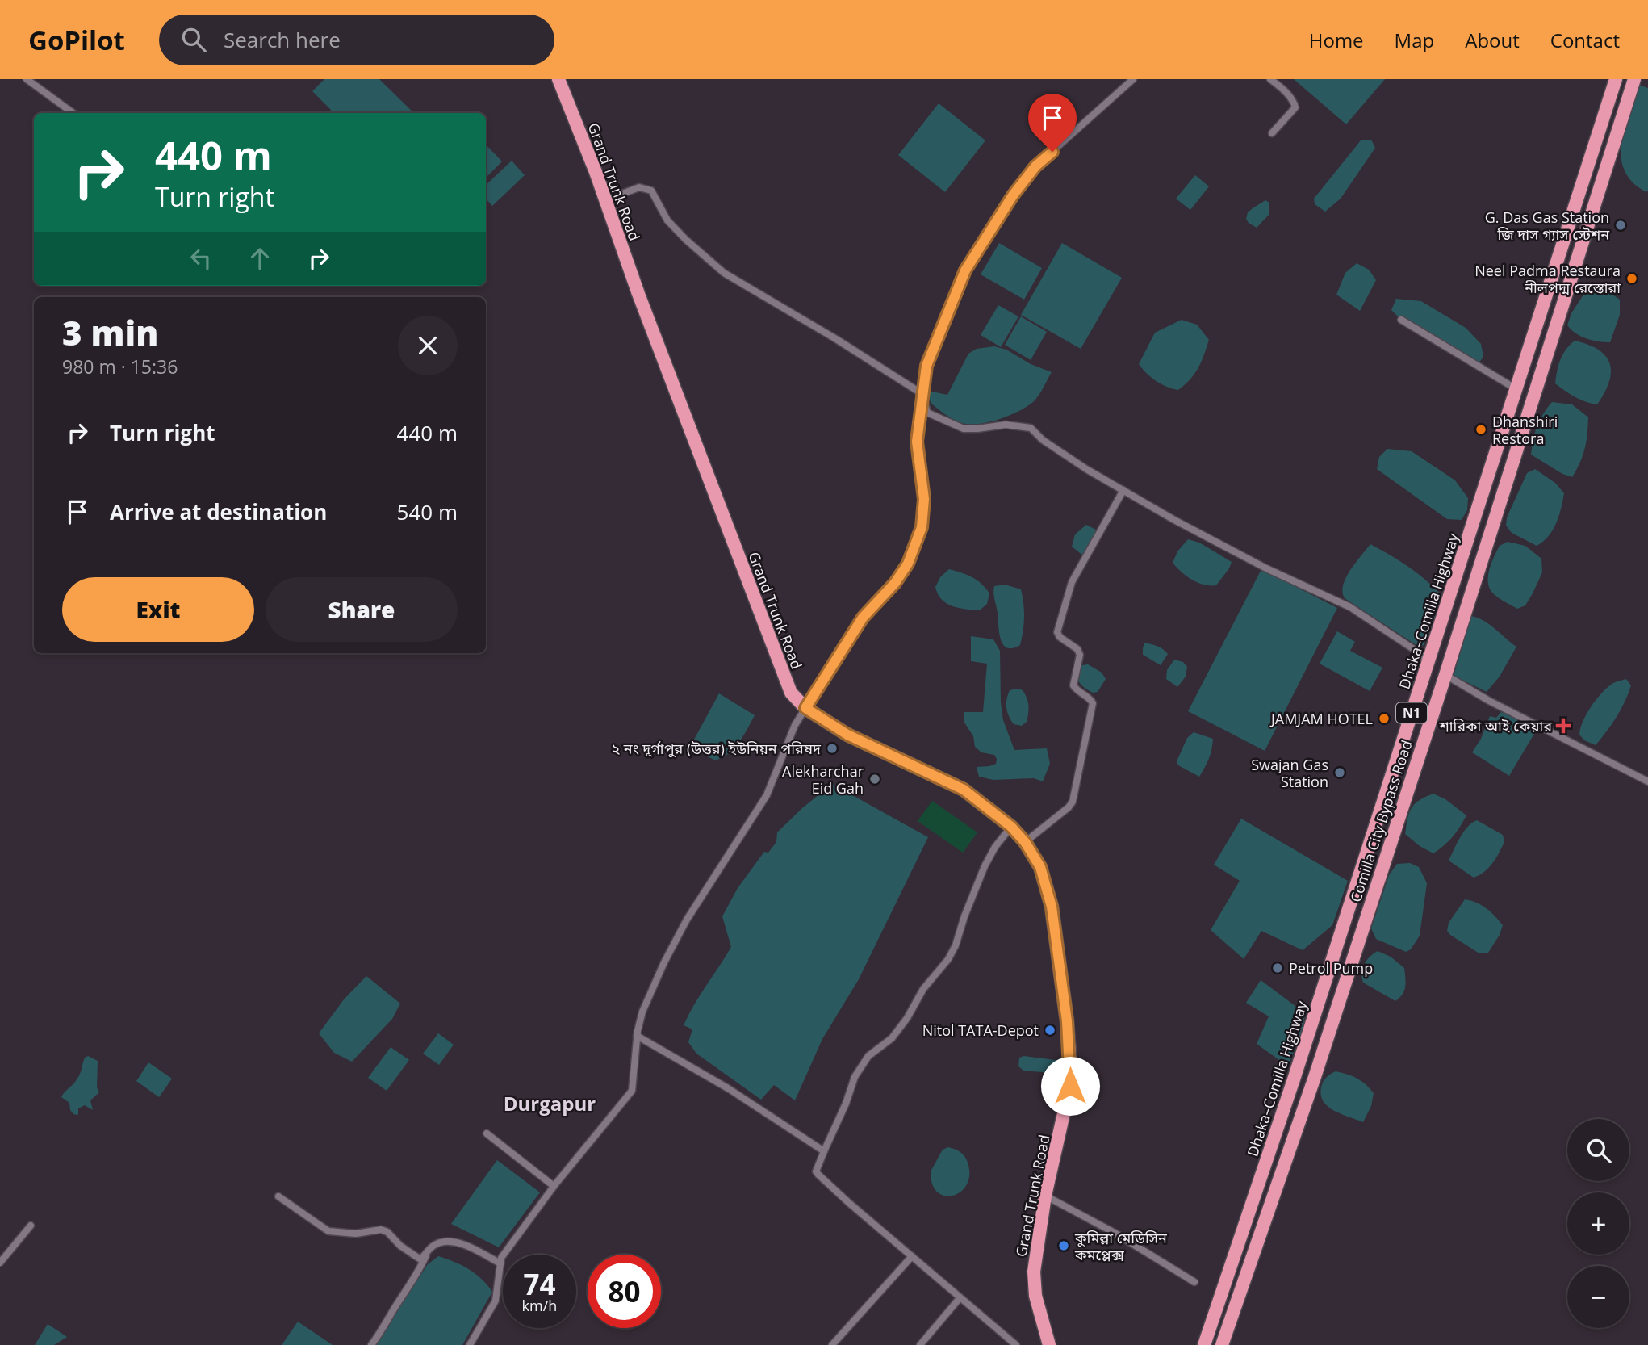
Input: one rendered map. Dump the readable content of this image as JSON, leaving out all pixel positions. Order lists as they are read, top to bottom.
{
  "streets": {
    "highway": [
      "Grand Trunk Road",
      "Dhaka–Comilla Highway",
      "N1",
      "Comilla City Bypass Road"
    ]
  },
  "districts": ["Durgapur"],
  "places": {
    "other": [
      "G. Das Gas Station জি দাস গ্যাস স্টেশন",
      "Neel Padma Restaura নীলপদ্ম রেস্তোরা",
      "Dhanshiri Restora",
      "JAMJAM HOTEL",
      "২ নং দূর্গাপুর (উত্তর) ইউনিয়ন পরিষদ",
      "Swajan Gas Station",
      "Alekharchar Eid Gah",
      "Petrol Pump",
      "Nitol TATA-Depot",
      "কুমিল্লা মেডিসিন কমপ্লেক্স"
    ],
    "health": ["শারিকা আই কেয়ার"]
  },
  "page": {
    "header": "GoPilot",
    "search": "Search here",
    "nav": [
      "Home",
      "Map",
      "About",
      "Contact"
    ],
    "turn": ["440 m", "Turn right"],
    "heading": ["3 min", "980 m · 15:36"],
    "list": [
      {
        "name": "Turn right",
        "value": "440 m"
      },
      {
        "name": "Arrive at destination",
        "value": "540 m"
      }
    ],
    "buttons": ["Exit", "Share"],
    "map_buttons": ["+", "−"],
    "speed": "74 km/h",
    "limit": "80"
  }
}
